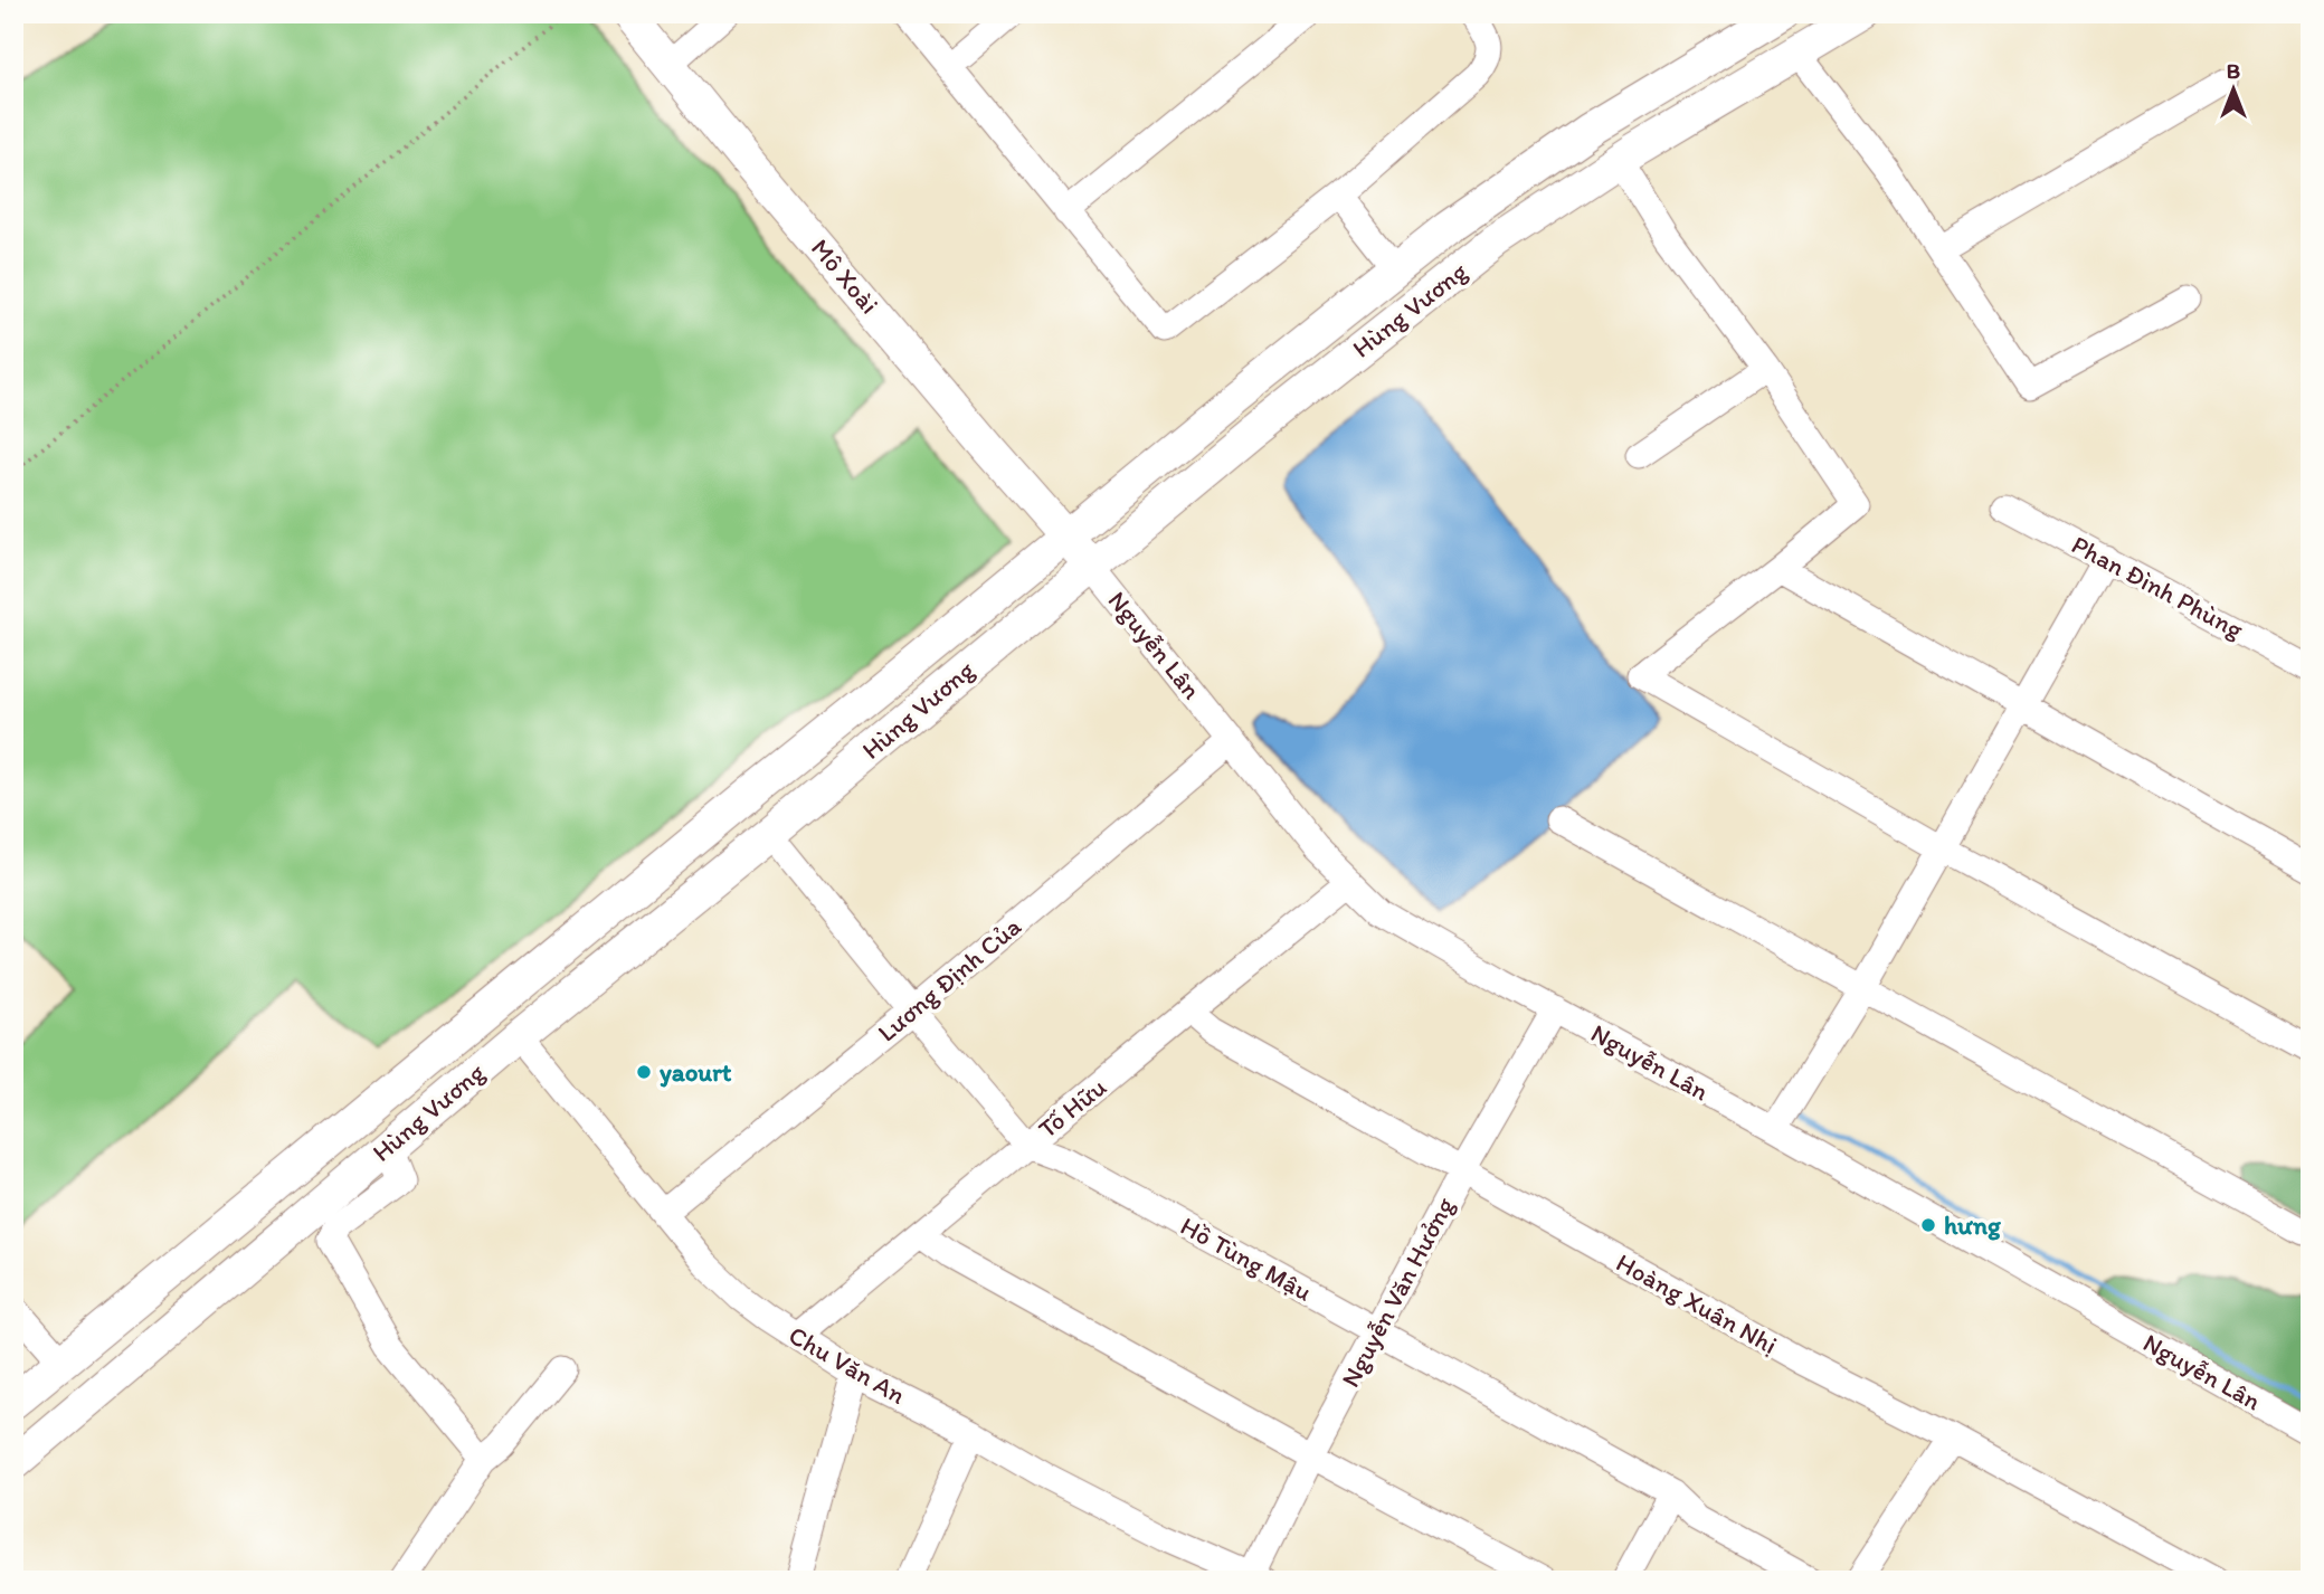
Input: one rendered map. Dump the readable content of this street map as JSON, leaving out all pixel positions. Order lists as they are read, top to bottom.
{
  "streets": {
    "main road": ["Mô Xoài", "Hùng Vương"],
    "street": [
      "Phan Đình Phùng",
      "Nguyễn Lân",
      "Lương Định Của",
      "Tố Hữu",
      "Hồ Tùng Mậu",
      "Nguyễn Văn Hưởng",
      "Hoàng Xuân Nhị",
      "Chu Văn An"
    ]
  },
  "crossings": [
    ["Mô Xoài", "Hùng Vương"],
    ["Mô Xoài", "Nguyễn Lân"],
    ["Hùng Vương", "Nguyễn Lân"],
    ["Hùng Vương", "Hồ Tùng Mậu"],
    ["Hùng Vương", "Chu Văn An"],
    ["Nguyễn Lân", "Lương Định Của"],
    ["Nguyễn Lân", "Tố Hữu"],
    ["Nguyễn Lân", "Nguyễn Văn Hưởng"],
    ["Lương Định Của", "Hồ Tùng Mậu"],
    ["Lương Định Của", "Chu Văn An"],
    ["Tố Hữu", "Hồ Tùng Mậu"],
    ["Tố Hữu", "Hoàng Xuân Nhị"],
    ["Tố Hữu", "Chu Văn An"],
    ["Hồ Tùng Mậu", "Nguyễn Văn Hưởng"],
    ["Nguyễn Văn Hưởng", "Hoàng Xuân Nhị"],
    ["Nguyễn Văn Hưởng", "Chu Văn An"]
  ],
  "places": ["yaourt", "hưng"],
  "north": "top"
}
